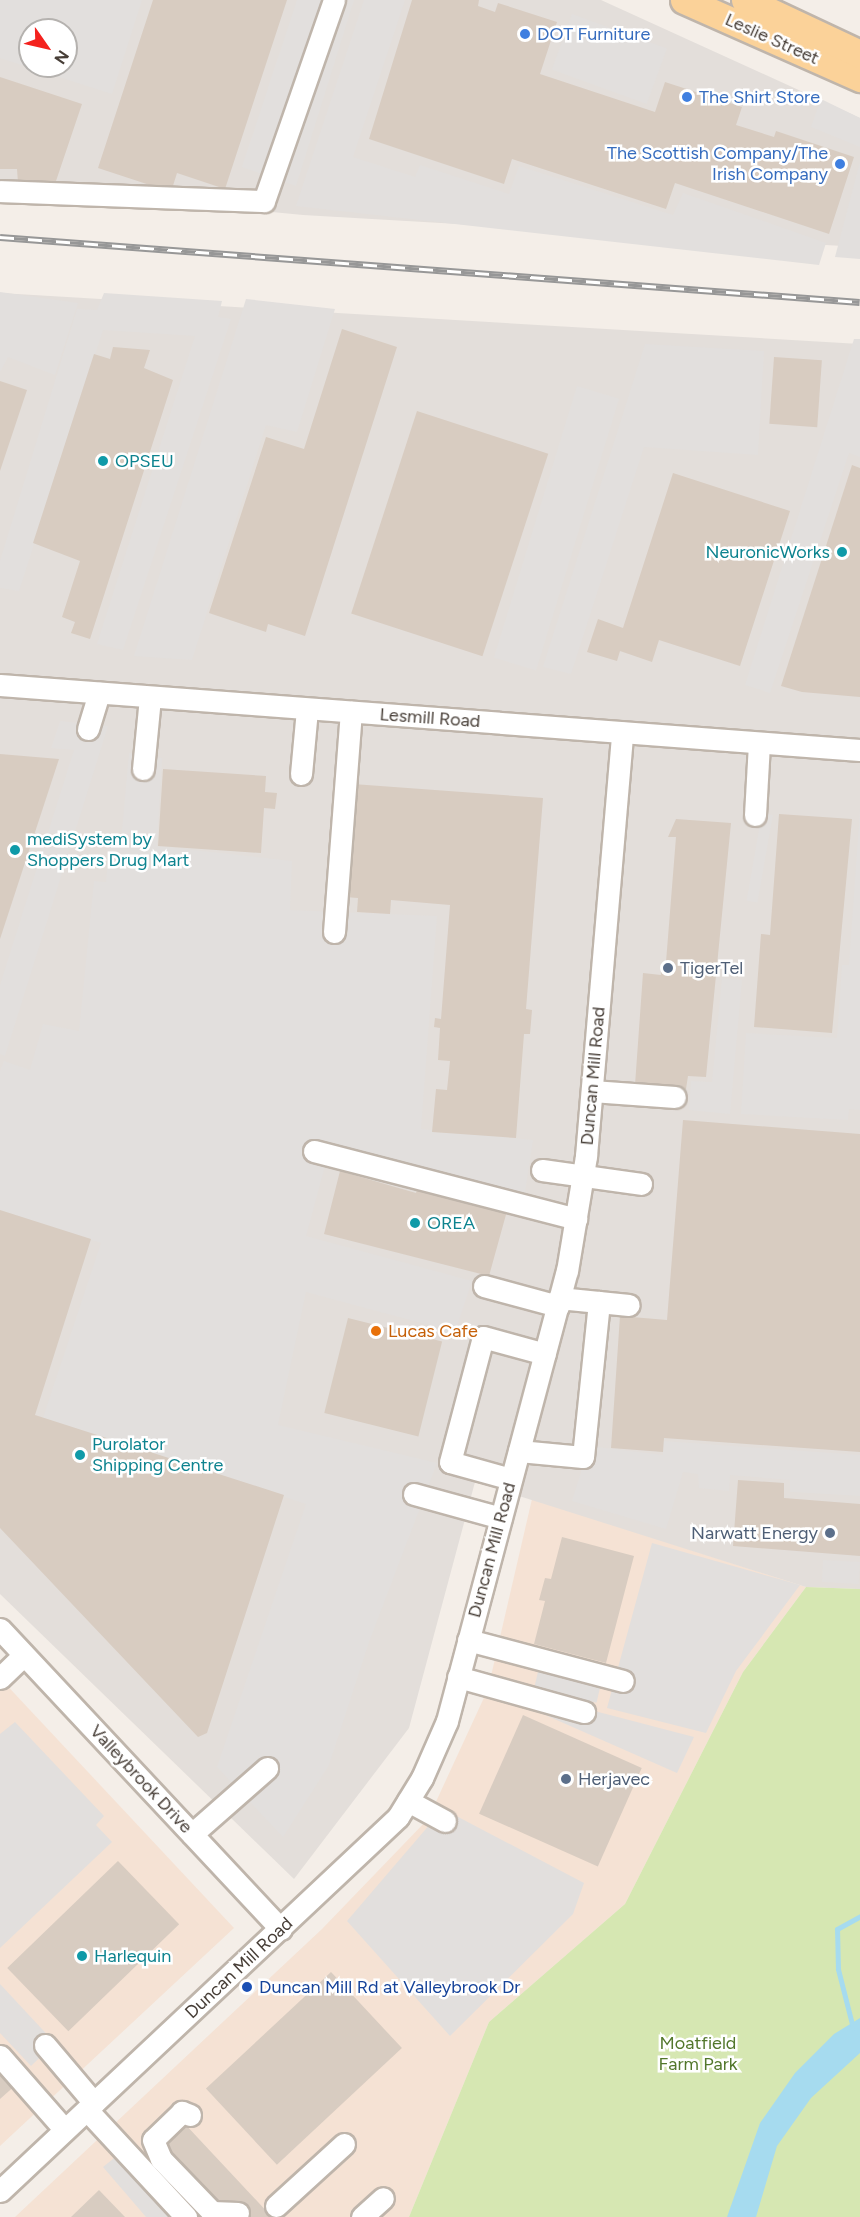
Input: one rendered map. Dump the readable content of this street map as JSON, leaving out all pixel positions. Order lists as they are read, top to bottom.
{
  "streets": {
    "main road": ["Leslie Street"],
    "street": ["Lesmill Road", "Duncan Mill Road", "Valleybrook Drive"]
  },
  "crossings": [
    ["Lesmill Road", "Duncan Mill Road"],
    ["Duncan Mill Road", "Valleybrook Drive"]
  ],
  "parks": ["Moatfield Farm Park"],
  "places": [
    "DOT Furniture",
    "The Shirt Store",
    "The Scottish Company/The Irish Company",
    "OPSEU",
    "NeuronicWorks",
    "mediSystem by Shoppers Drug Mart",
    "TigerTel",
    "OREA",
    "Lucas Cafe",
    "Purolator Shipping Centre",
    "Narwatt Energy",
    "Herjavec",
    "Harlequin",
    "Duncan Mill Rd at Valleybrook Dr"
  ],
  "north": "bottom right"
}
